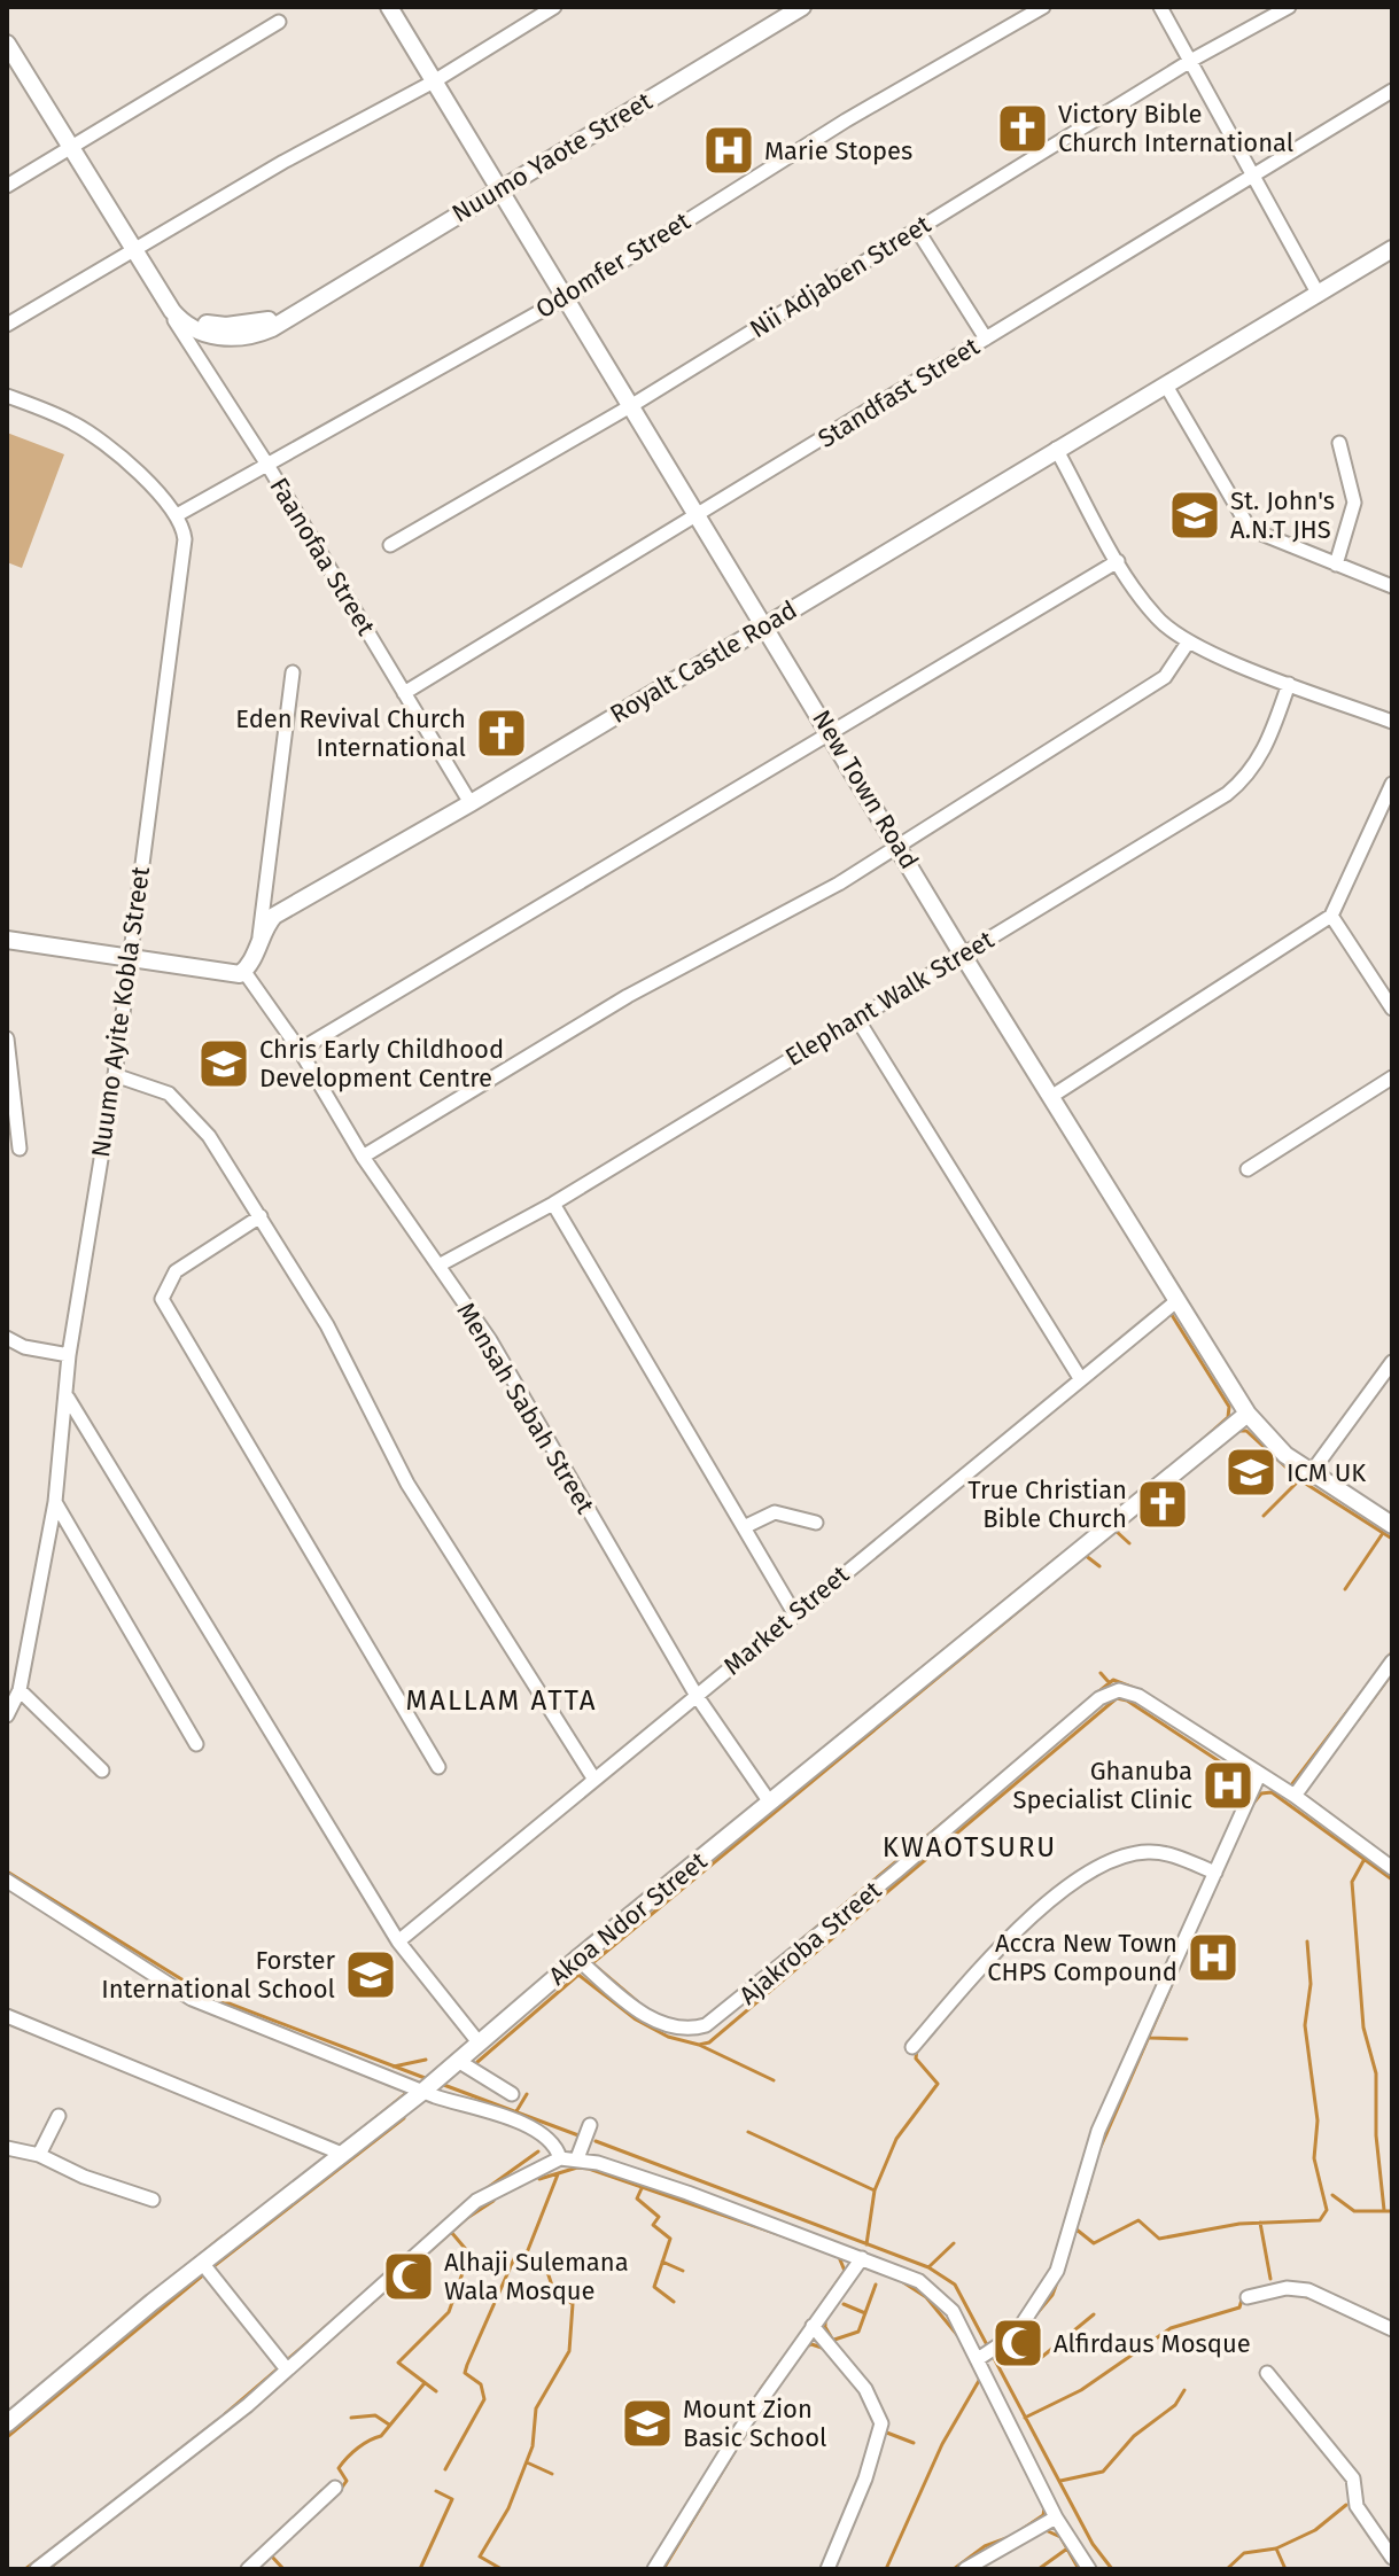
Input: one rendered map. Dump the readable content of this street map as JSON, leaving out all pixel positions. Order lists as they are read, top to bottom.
{
  "streets": {
    "street": [
      "Nuumo Yaote Street",
      "Odomfer Street",
      "Nii Adjaben Street",
      "Standfast Street",
      "Faanofaa Street",
      "Royalt Castle Road",
      "New Town Road",
      "Elephant Walk Street",
      "Nuumo Ayite Kobla Street",
      "Mensah Sabah Street",
      "Market Street",
      "Akoa Ndor Street",
      "Ajakroba Street"
    ]
  },
  "crossings": [
    ["Nuumo Yaote Street", "Faanofaa Street"],
    ["Nuumo Yaote Street", "New Town Road"],
    ["Odomfer Street", "Faanofaa Street"],
    ["Odomfer Street", "New Town Road"],
    ["Odomfer Street", "Nuumo Ayite Kobla Street"],
    ["Nii Adjaben Street", "New Town Road"],
    ["Standfast Street", "Faanofaa Street"],
    ["Standfast Street", "New Town Road"],
    ["Faanofaa Street", "Royalt Castle Road"],
    ["Royalt Castle Road", "New Town Road"],
    ["Royalt Castle Road", "Mensah Sabah Street"],
    ["New Town Road", "Elephant Walk Street"],
    ["New Town Road", "Market Street"],
    ["New Town Road", "Akoa Ndor Street"],
    ["Elephant Walk Street", "Mensah Sabah Street"],
    ["Mensah Sabah Street", "Market Street"],
    ["Mensah Sabah Street", "Akoa Ndor Street"],
    ["Akoa Ndor Street", "Ajakroba Street"]
  ],
  "districts": ["MALLAM ATTA", "KWAOTSURU"],
  "places": {
    "church": ["Victory Bible Church International", "Eden Revival Church International", "True Christian Bible Church"],
    "hospital": ["Marie Stopes", "Ghanuba Specialist Clinic", "Accra New Town CHPS Compound"],
    "school or university": [
      "St. John's A.N.T JHS",
      "Chris Early Childhood Development Centre",
      "ICM UK",
      "Forster International School",
      "Mount Zion Basic School"
    ],
    "mosque": ["Alhaji Sulemana Wala Mosque", "Alfirdaus Mosque"]
  }
}
